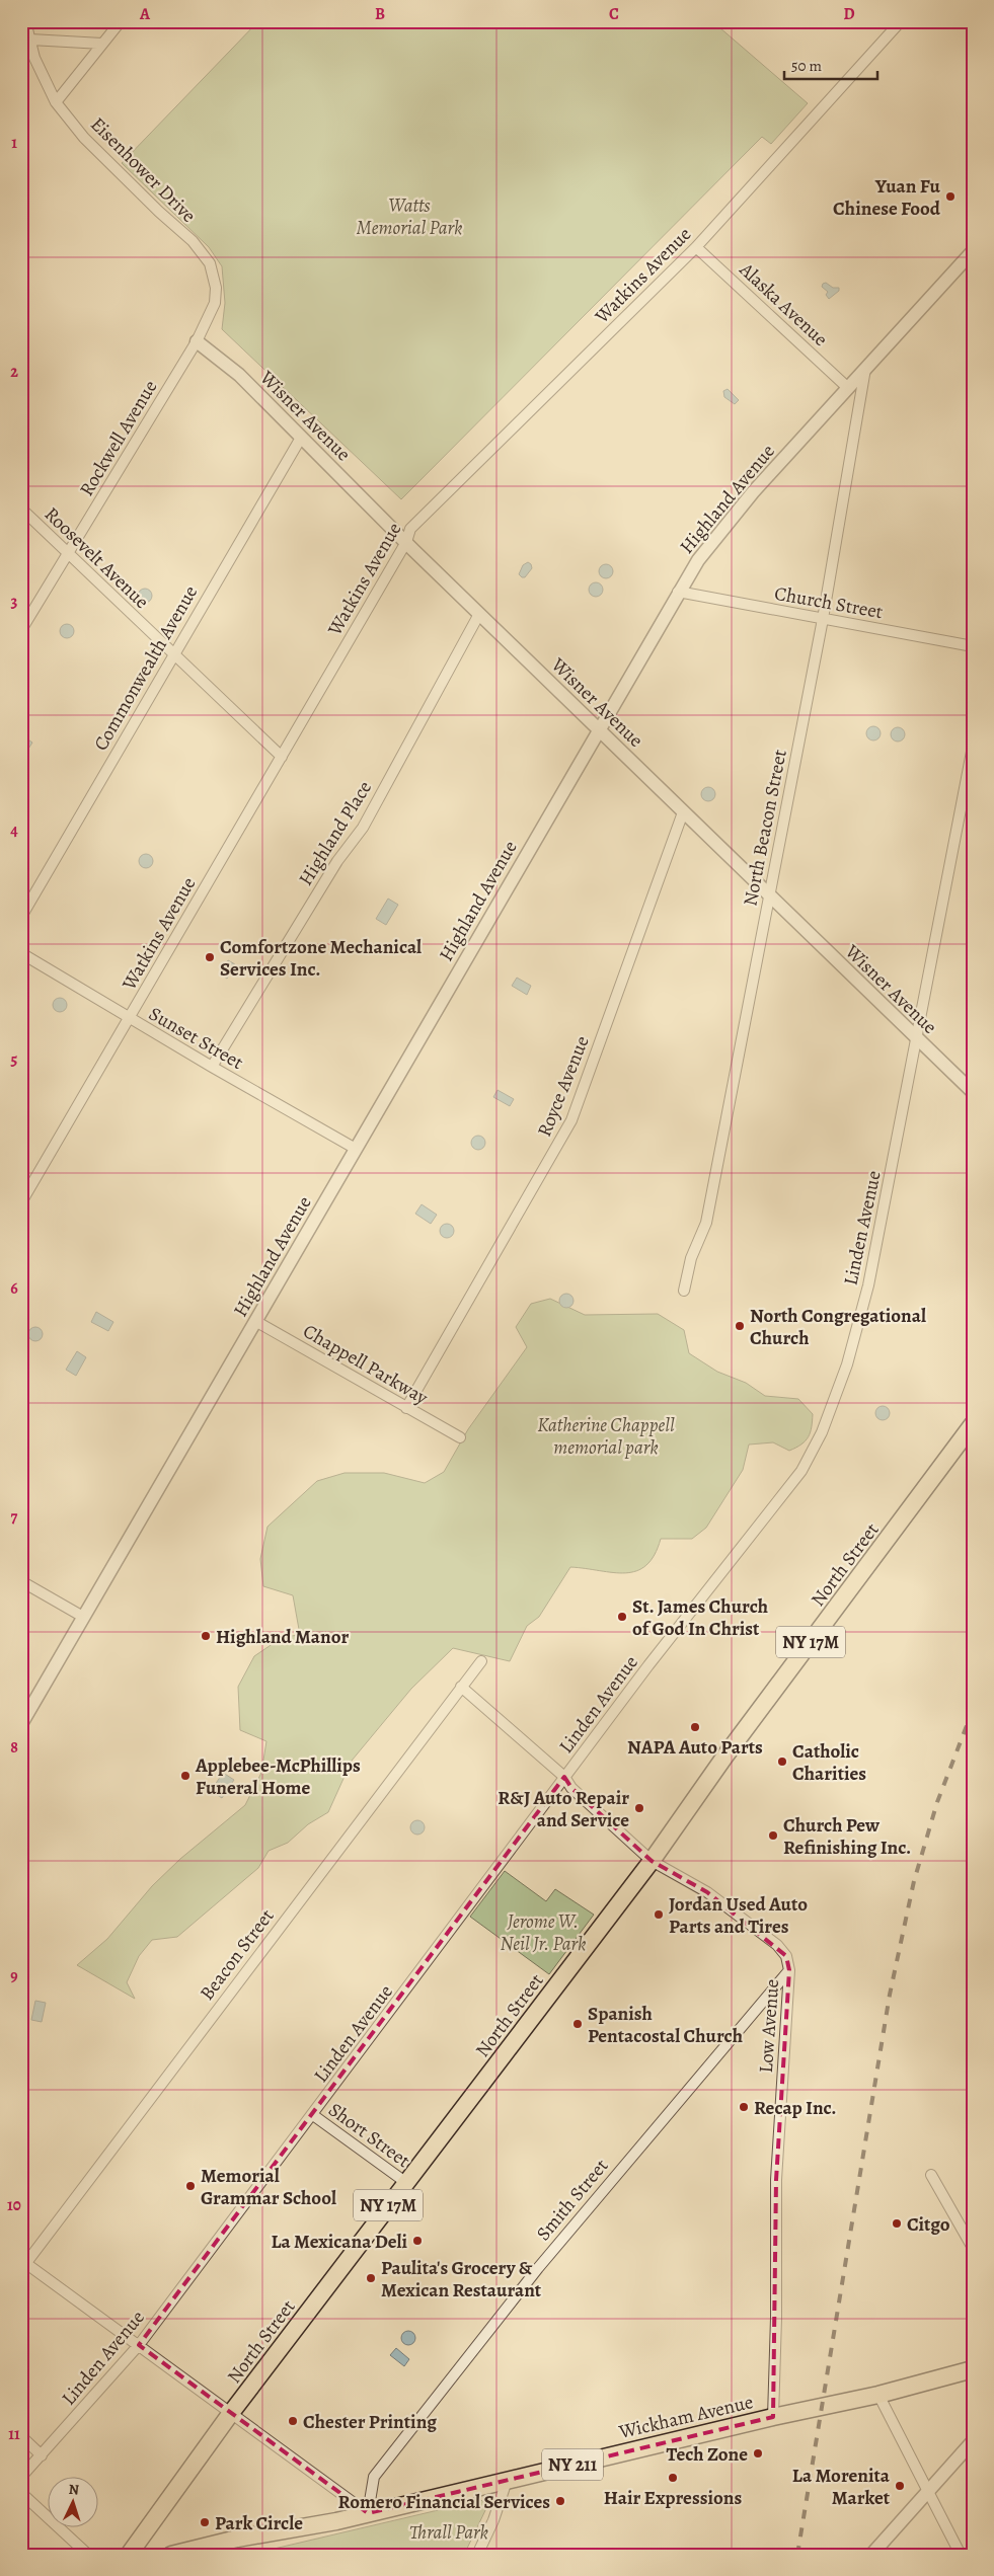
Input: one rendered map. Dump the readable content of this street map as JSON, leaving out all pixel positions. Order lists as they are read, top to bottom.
{
  "streets": {
    "main road": [
      "North Street",
      "NY 17M",
      "Wickham Avenue",
      "NY 211"
    ],
    "street": [
      "Eisenhower Drive",
      "Watkins Avenue",
      "Alaska Avenue",
      "Wisner Avenue",
      "Rockwell Avenue",
      "Highland Avenue",
      "Roosevelt Avenue",
      "Church Street",
      "Commonwealth Avenue",
      "North Beacon Street",
      "Highland Place",
      "Sunset Street",
      "Royce Avenue",
      "Linden Avenue",
      "Chappell Parkway",
      "Beacon Street",
      "Low Avenue",
      "Short Street",
      "Smith Street"
    ]
  },
  "crossings": [
    ["Eisenhower Drive", "Wisner Avenue"],
    ["Eisenhower Drive", "Rockwell Avenue"],
    ["Watkins Avenue", "Alaska Avenue"],
    ["Watkins Avenue", "Wisner Avenue"],
    ["Watkins Avenue", "Roosevelt Avenue"],
    ["Watkins Avenue", "Sunset Street"],
    ["Alaska Avenue", "Highland Avenue"],
    ["Wisner Avenue", "Rockwell Avenue"],
    ["Wisner Avenue", "Highland Avenue"],
    ["Wisner Avenue", "Commonwealth Avenue"],
    ["Wisner Avenue", "North Beacon Street"],
    ["Wisner Avenue", "Highland Place"],
    ["Wisner Avenue", "Royce Avenue"],
    ["Wisner Avenue", "Linden Avenue"],
    ["Rockwell Avenue", "Roosevelt Avenue"],
    ["Highland Avenue", "Church Street"],
    ["Highland Avenue", "North Beacon Street"],
    ["Highland Avenue", "Sunset Street"],
    ["Highland Avenue", "Chappell Parkway"],
    ["Roosevelt Avenue", "Commonwealth Avenue"],
    ["Church Street", "North Beacon Street"],
    ["Highland Place", "Sunset Street"],
    ["Royce Avenue", "Chappell Parkway"],
    ["Linden Avenue", "Low Avenue"],
    ["Linden Avenue", "Short Street"],
    ["North Street", "Low Avenue"],
    ["North Street", "Short Street"],
    ["Beacon Street", "Low Avenue"],
    ["Low Avenue", "Smith Street"],
    ["Low Avenue", "Wickham Avenue"],
    ["Smith Street", "Wickham Avenue"]
  ],
  "parks": [
    "Watts Memorial Park",
    "Katherine Chappell memorial park",
    "Jerome W. Neil Jr. Park",
    "Thrall Park"
  ],
  "places": [
    "Yuan Fu Chinese Food",
    "Comfortzone Mechanical Services Inc.",
    "North Congregational Church",
    "St. James Church of God In Christ",
    "Highland Manor",
    "NAPA Auto Parts",
    "Catholic Charities",
    "Applebee-McPhillips Funeral Home",
    "R&J Auto Repair and Service",
    "Church Pew Refinishing Inc.",
    "Jordan Used Auto Parts and Tires",
    "Spanish Pentacostal Church",
    "Recap Inc.",
    "Memorial Grammar School",
    "Citgo",
    "La Mexicana Deli",
    "Paulita's Grocery & Mexican Restaurant",
    "Chester Printing",
    "Tech Zone",
    "Hair Expressions",
    "La Morenita Market",
    "Romero Financial Services",
    "Park Circle"
  ],
  "scale_bar": "50 m",
  "north": "top",
  "grid": {
    "columns": [
      "A",
      "B",
      "C",
      "D"
    ],
    "rows": [
      "1",
      "2",
      "3",
      "4",
      "5",
      "6",
      "7",
      "8",
      "9",
      "10",
      "11"
    ]
  }
}
